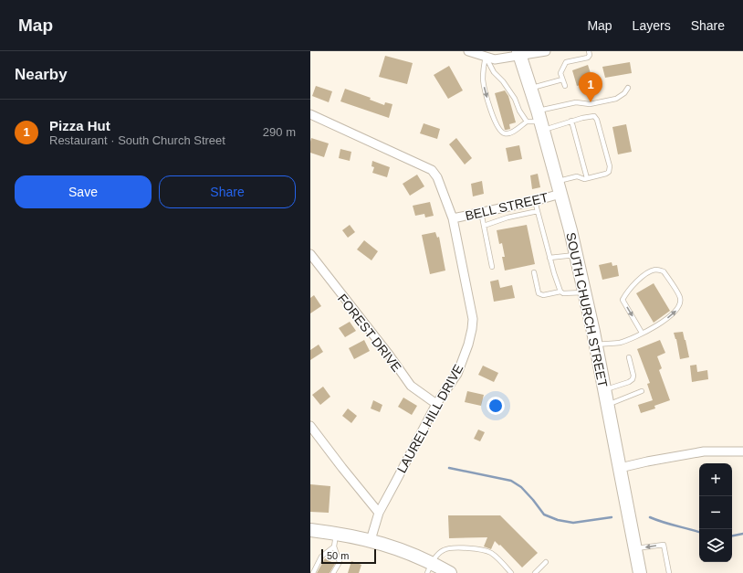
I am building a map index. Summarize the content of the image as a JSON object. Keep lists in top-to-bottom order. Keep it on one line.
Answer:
{"streets":{"main road":["SOUTH CHURCH STREET"],"street":["BELL STREET","FOREST DRIVE","LAUREL HILL DRIVE"]},"crossings":[["BELL STREET","SOUTH CHURCH STREET"],["BELL STREET","LAUREL HILL DRIVE"],["FOREST DRIVE","LAUREL HILL DRIVE"]],"scale_bar":"50 m","page":{"header":"Map","nav":["Map","Layers","Share"],"heading":"Nearby","pins":"1","list":[{"mark":"1","name":"Pizza Hut","note":"Restaurant · South Church Street","value":"290 m"}],"buttons":["Save","Share"],"map_buttons":["+","−"],"scale":"50 m"}}
